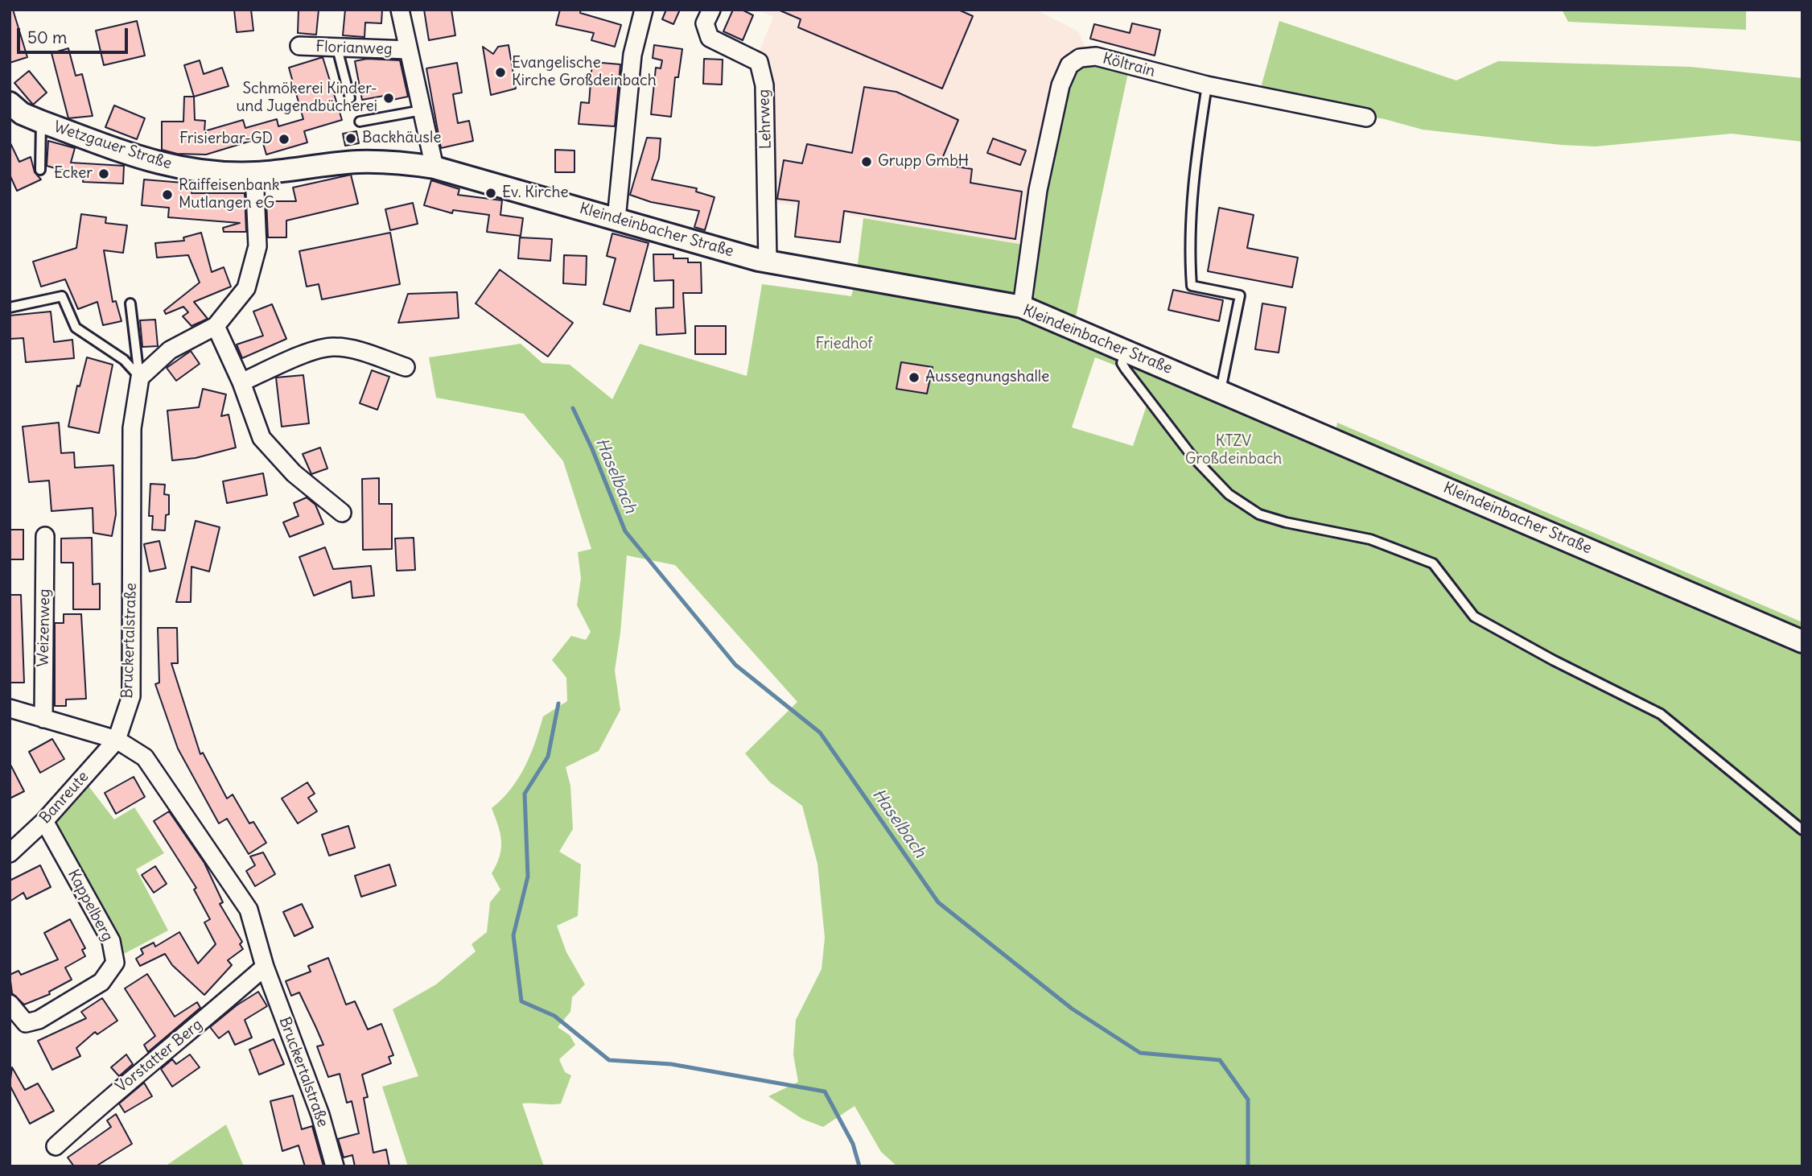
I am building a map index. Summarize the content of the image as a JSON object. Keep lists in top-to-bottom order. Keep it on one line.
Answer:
{"streets":{"street":["Florianweg","Költrain","Lehrweg","Wetzgauer Straße","Kleindeinbacher Straße","Weizenweg","Bruckertalstraße","Banreute","Kappelberg","Vorstatter Berg"]},"crossings":[["Költrain","Kleindeinbacher Straße"],["Lehrweg","Kleindeinbacher Straße"],["Wetzgauer Straße","Kleindeinbacher Straße"],["Bruckertalstraße","Banreute"],["Bruckertalstraße","Vorstatter Berg"],["Banreute","Kappelberg"]],"water":["Haselbach"],"parks":["Friedhof","KTZV Großdeinbach"],"places":["Evangelische Kirche Großdeinbach","Schmökerei Kinder- und Jugendbücherei","Backhäusle","Frisierbar-GD","Grupp GmbH","Ecker","Ev. Kirche","Raiffeisenbank Mutlangen eG","Aussegnungshalle"],"scale_bar":"50 m"}
